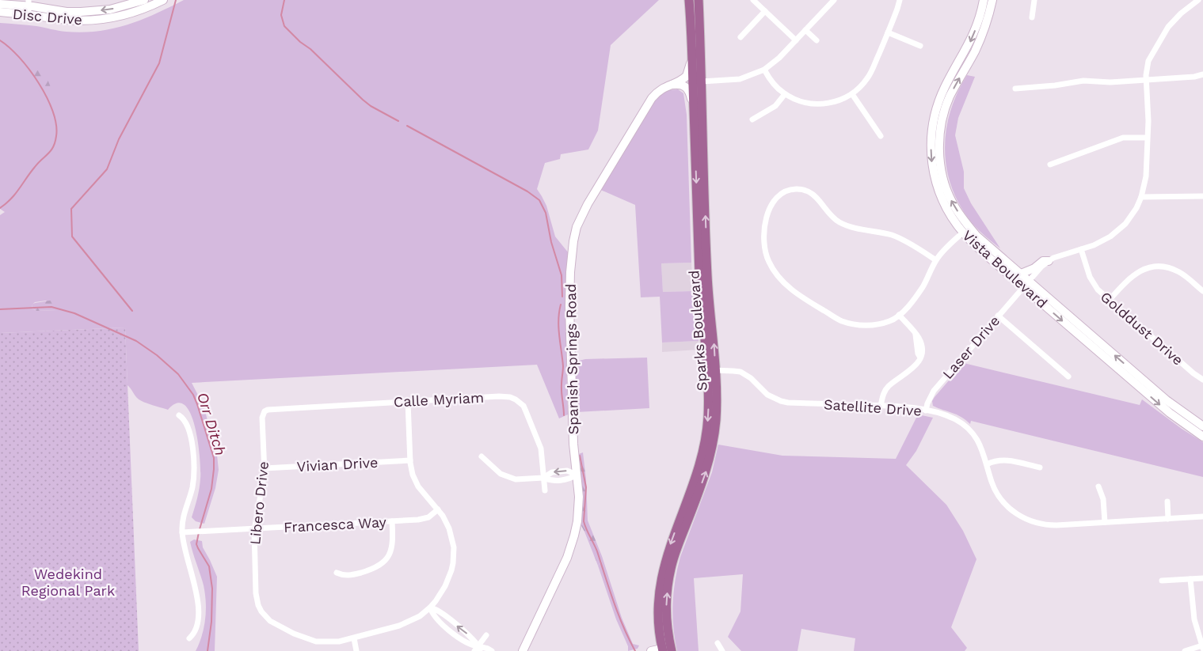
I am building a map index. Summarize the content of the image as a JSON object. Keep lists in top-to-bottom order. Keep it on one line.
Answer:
{"streets":{"main road":["Disc Drive","Vista Boulevard","Sparks Boulevard","Spanish Springs Road"],"street":["Golddust Drive","Laser Drive","Calle Myriam","Satellite Drive","Vivian Drive","Libero Drive","Francesca Way"]},"crossings":[["Vista Boulevard","Laser Drive"],["Sparks Boulevard","Spanish Springs Road"],["Sparks Boulevard","Satellite Drive"],["Laser Drive","Satellite Drive"],["Calle Myriam","Libero Drive"],["Vivian Drive","Libero Drive"],["Libero Drive","Francesca Way"]],"water":["Orr Ditch"],"parks":["Wedekind Regional Park"]}
